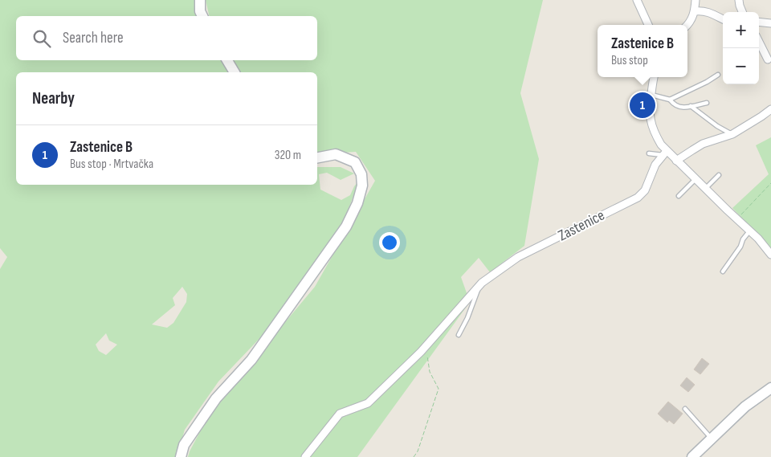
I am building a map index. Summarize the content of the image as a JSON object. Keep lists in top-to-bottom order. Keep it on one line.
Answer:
{"streets":{"street":["Zastenice"]},"page":{"map_buttons":["+","−"],"search":"Search here","popup":["Zastenice B","Bus stop"],"heading":"Nearby","pins":"1","list":[{"mark":"1","name":"Zastenice B","note":"Bus stop · Mrtvačka","value":"320 m"}]}}
